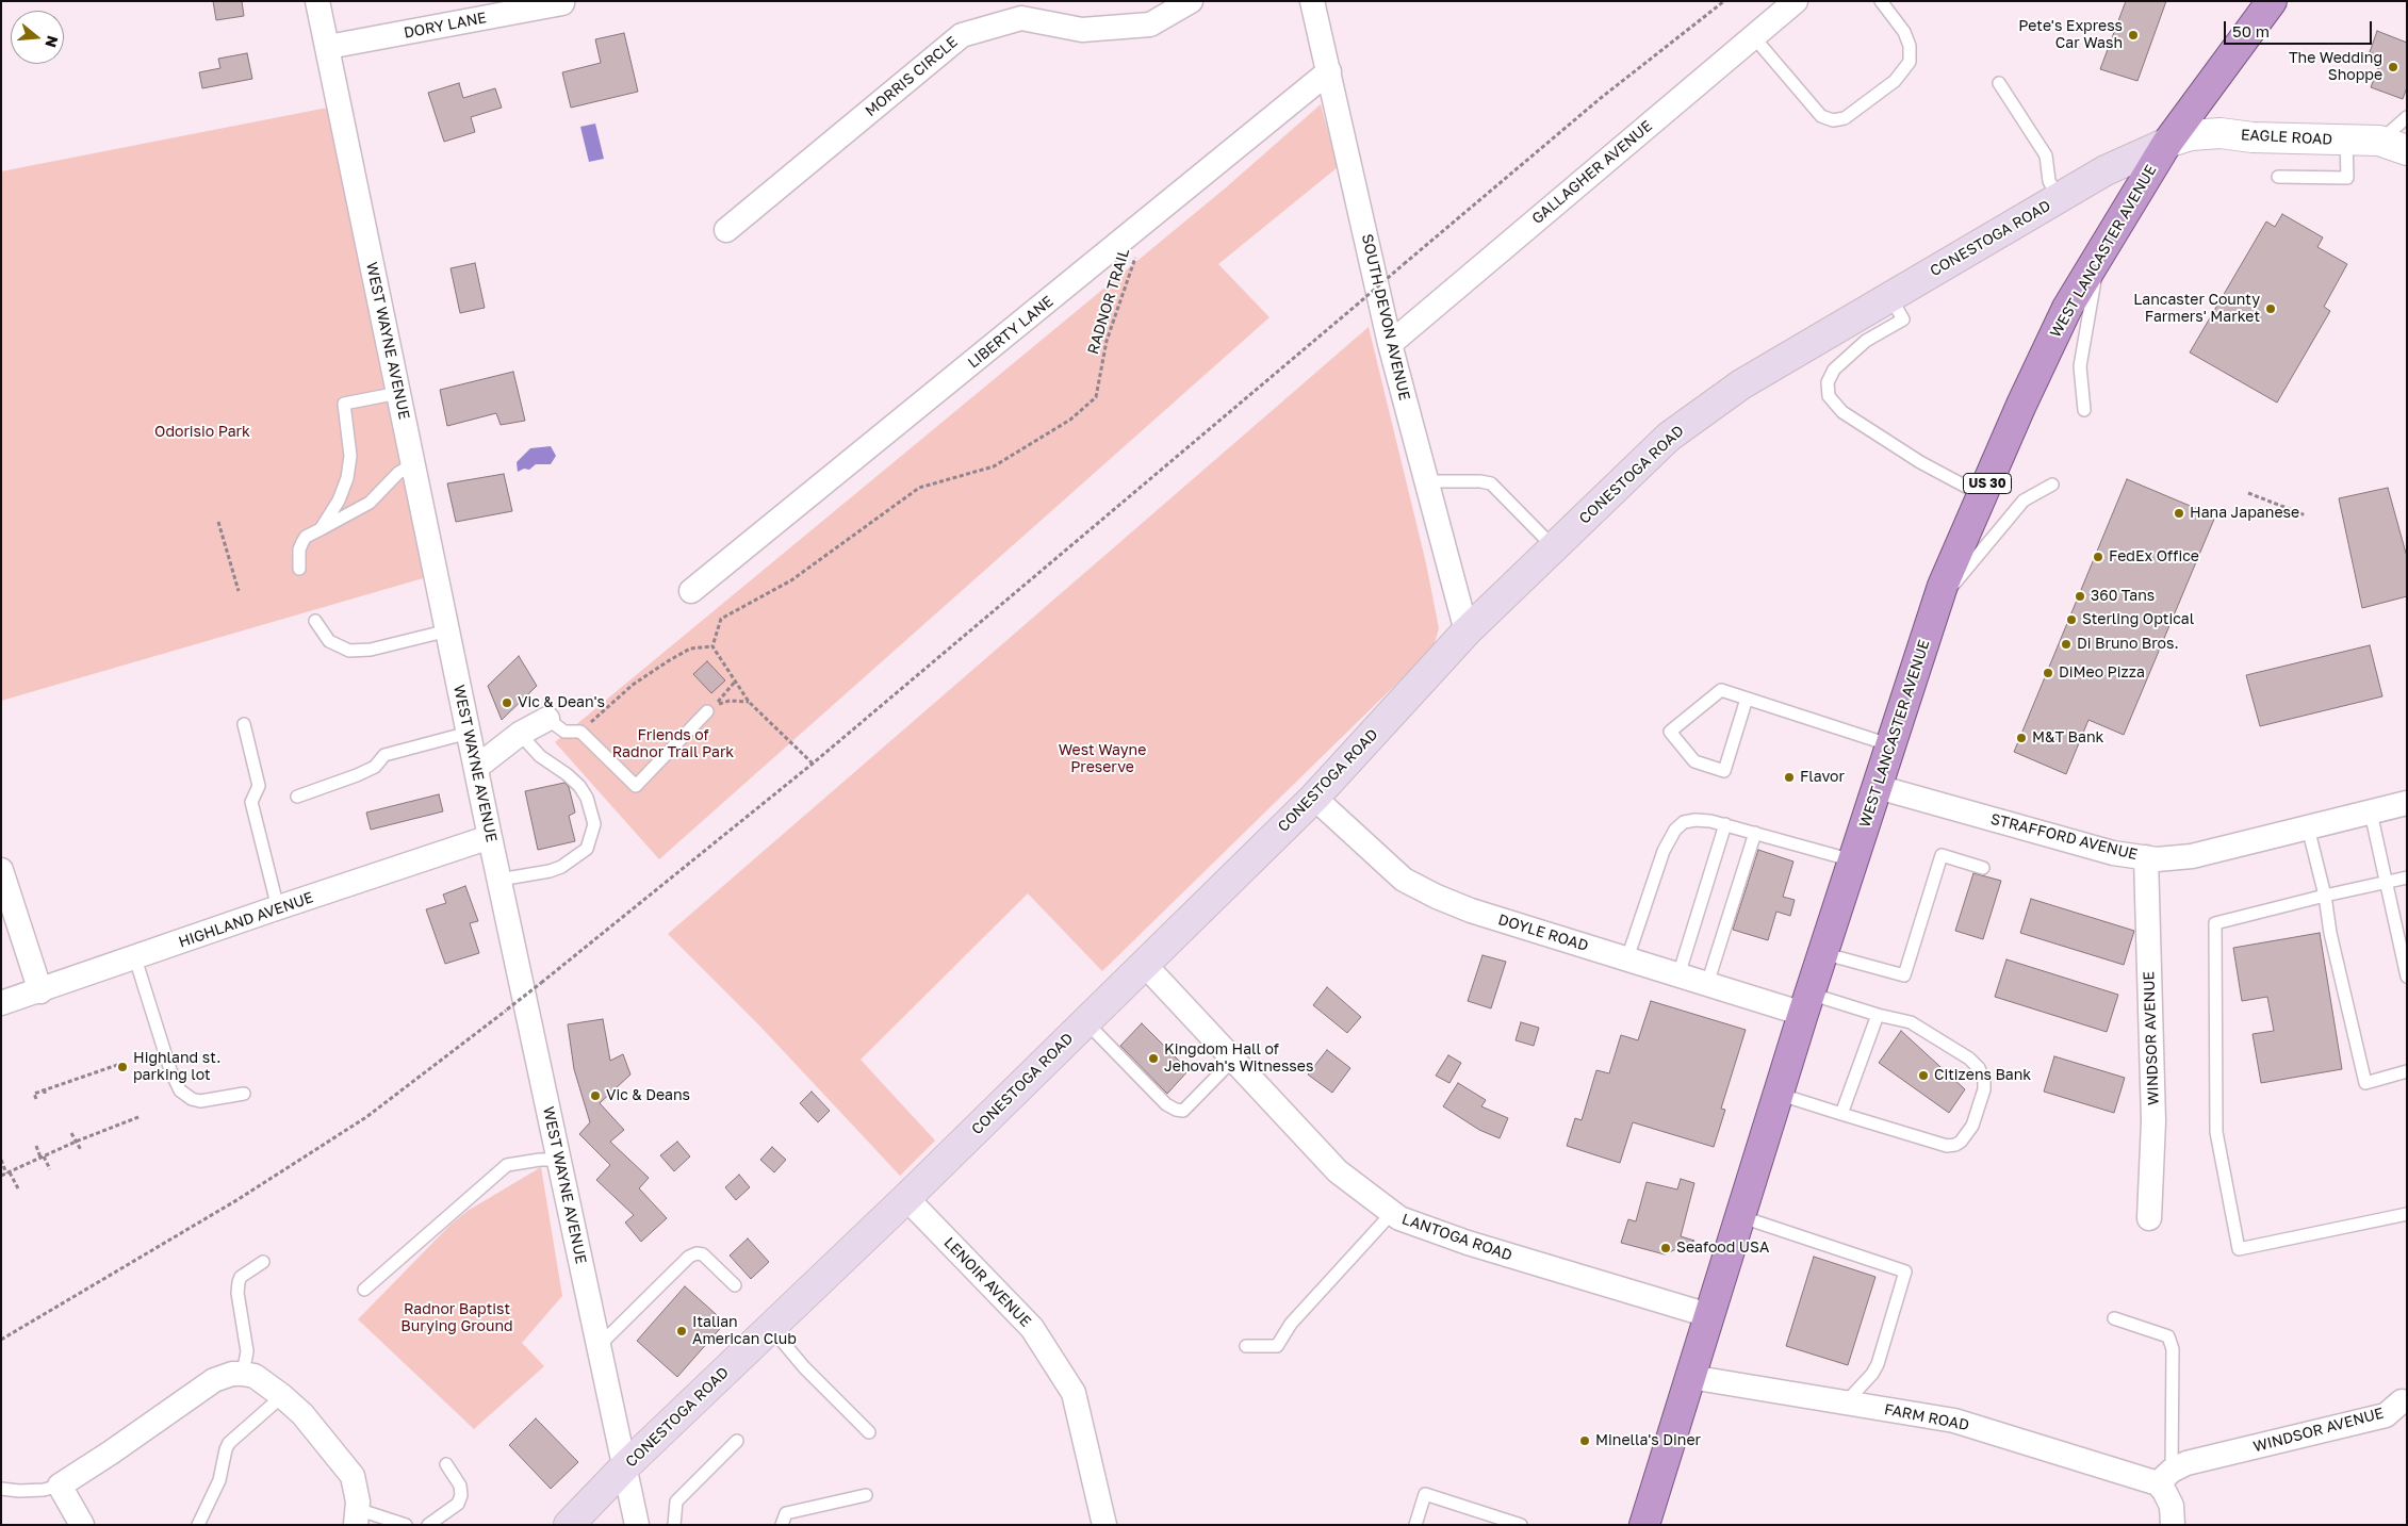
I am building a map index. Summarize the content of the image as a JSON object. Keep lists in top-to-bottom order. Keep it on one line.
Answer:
{"streets":{"highway":["WEST LANCASTER AVENUE","US 30"],"main road":["CONESTOGA ROAD"],"street":["DORY LANE","MORRIS CIRCLE","EAGLE ROAD","GALLAGHER AVENUE","SOUTH DEVON AVENUE","LIBERTY LANE","WEST WAYNE AVENUE","STRAFFORD AVENUE","HIGHLAND AVENUE","DOYLE ROAD","WINDSOR AVENUE","LANTOGA ROAD","LENOIR AVENUE","FARM ROAD"],"path":["RADNOR TRAIL"]},"crossings":[["DORY LANE","WEST WAYNE AVENUE"],["EAGLE ROAD","CONESTOGA ROAD"],["EAGLE ROAD","WEST LANCASTER AVENUE"],["GALLAGHER AVENUE","SOUTH DEVON AVENUE"],["CONESTOGA ROAD","WEST LANCASTER AVENUE"],["CONESTOGA ROAD","SOUTH DEVON AVENUE"],["CONESTOGA ROAD","WEST WAYNE AVENUE"],["CONESTOGA ROAD","DOYLE ROAD"],["CONESTOGA ROAD","LANTOGA ROAD"],["CONESTOGA ROAD","LENOIR AVENUE"],["WEST LANCASTER AVENUE","STRAFFORD AVENUE"],["WEST LANCASTER AVENUE","DOYLE ROAD"],["WEST LANCASTER AVENUE","LANTOGA ROAD"],["WEST LANCASTER AVENUE","FARM ROAD"],["SOUTH DEVON AVENUE","LIBERTY LANE"],["WEST WAYNE AVENUE","HIGHLAND AVENUE"],["STRAFFORD AVENUE","WINDSOR AVENUE"],["WINDSOR AVENUE","FARM ROAD"]],"parks":["Odorisio Park","Friends of Radnor Trail Park","West Wayne Preserve","Radnor Baptist Burying Ground"],"places":["Pete's Express Car Wash","The Wedding Shoppe","Lancaster County Farmers' Market","Hana Japanese","FedEx Office","360 Tans","Sterling Optical","Di Bruno Bros.","DiMeo Pizza","Vic & Dean's","M&T Bank","Flavor","Kingdom Hall of Jehovah's Witnesses","Highland st. parking lot","Citizens Bank","Vic & Deans","Seafood USA","Italian American Club","Minella's Diner"],"scale_bar":"50 m","north":"right"}
